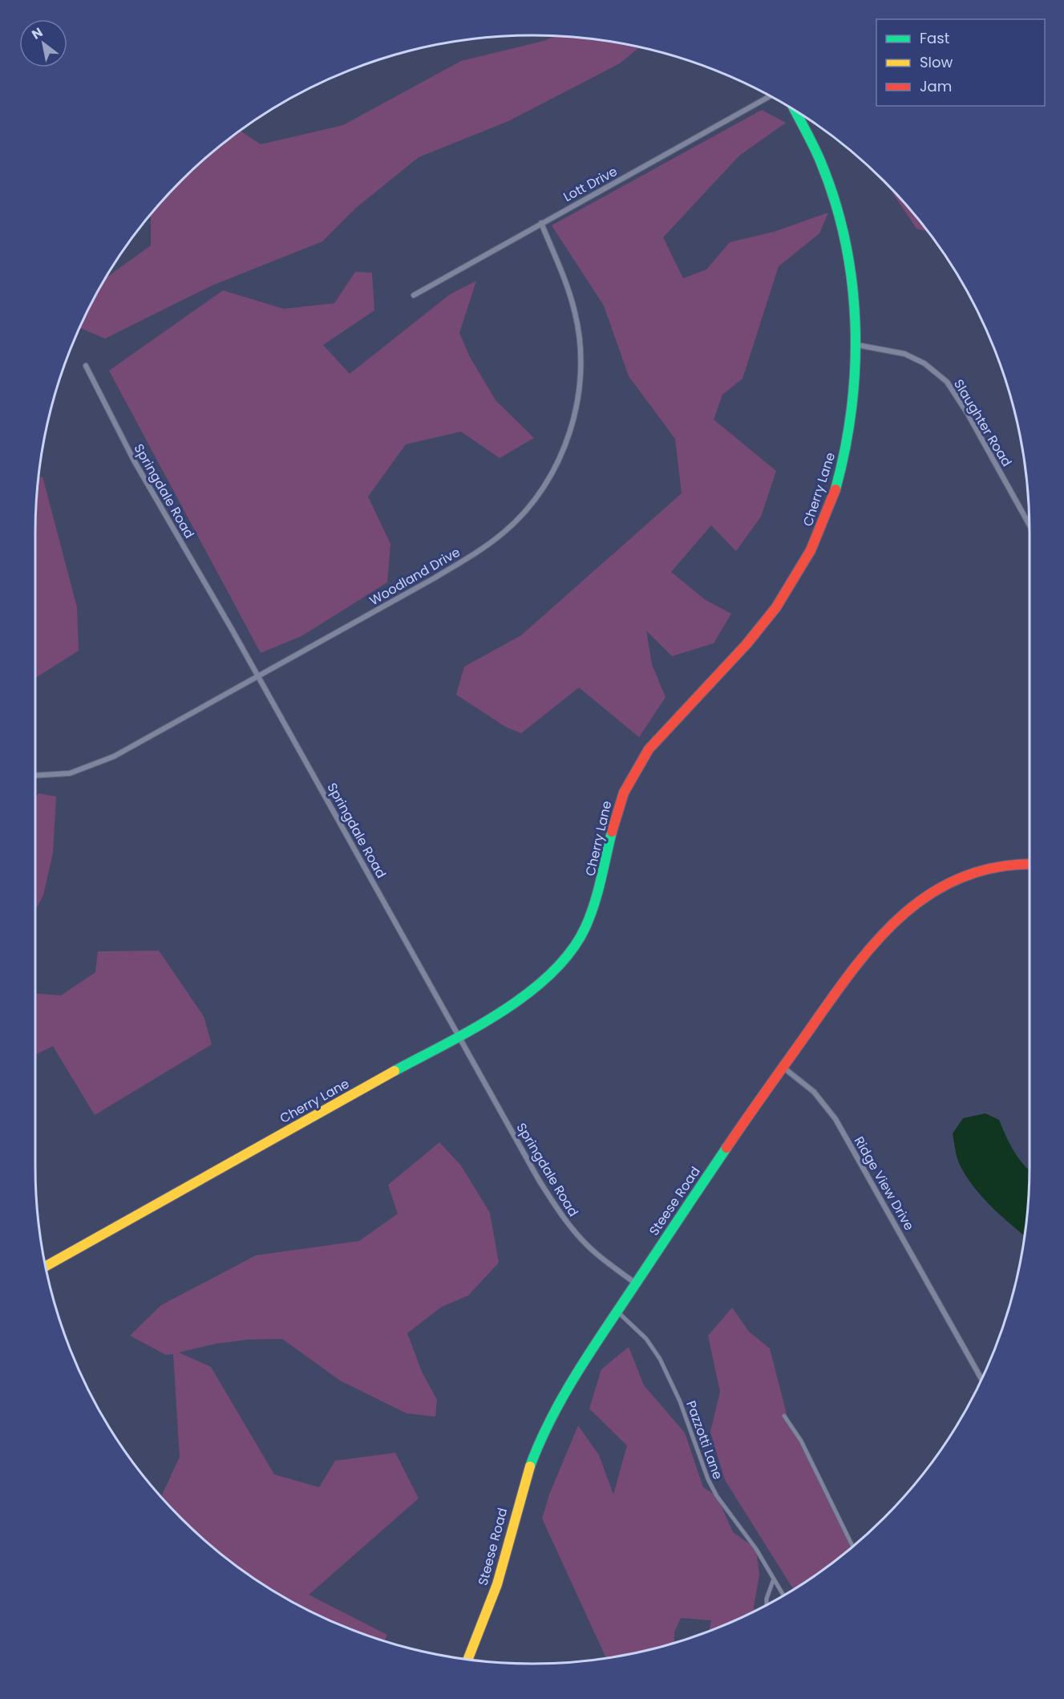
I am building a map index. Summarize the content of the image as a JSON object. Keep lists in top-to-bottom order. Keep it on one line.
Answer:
{"streets":{"street":["Lott Drive","Slaughter Road","Cherry Lane","Springdale Road","Woodland Drive","Ridge View Drive","Steese Road"],"lane":["Pazzotti Lane"]},"crossings":[["Lott Drive","Woodland Drive"],["Slaughter Road","Cherry Lane"],["Cherry Lane","Springdale Road"],["Springdale Road","Woodland Drive"],["Springdale Road","Steese Road"],["Ridge View Drive","Steese Road"],["Steese Road","Pazzotti Lane"]],"legend":["Fast","Slow","Jam"],"north":"top left"}
